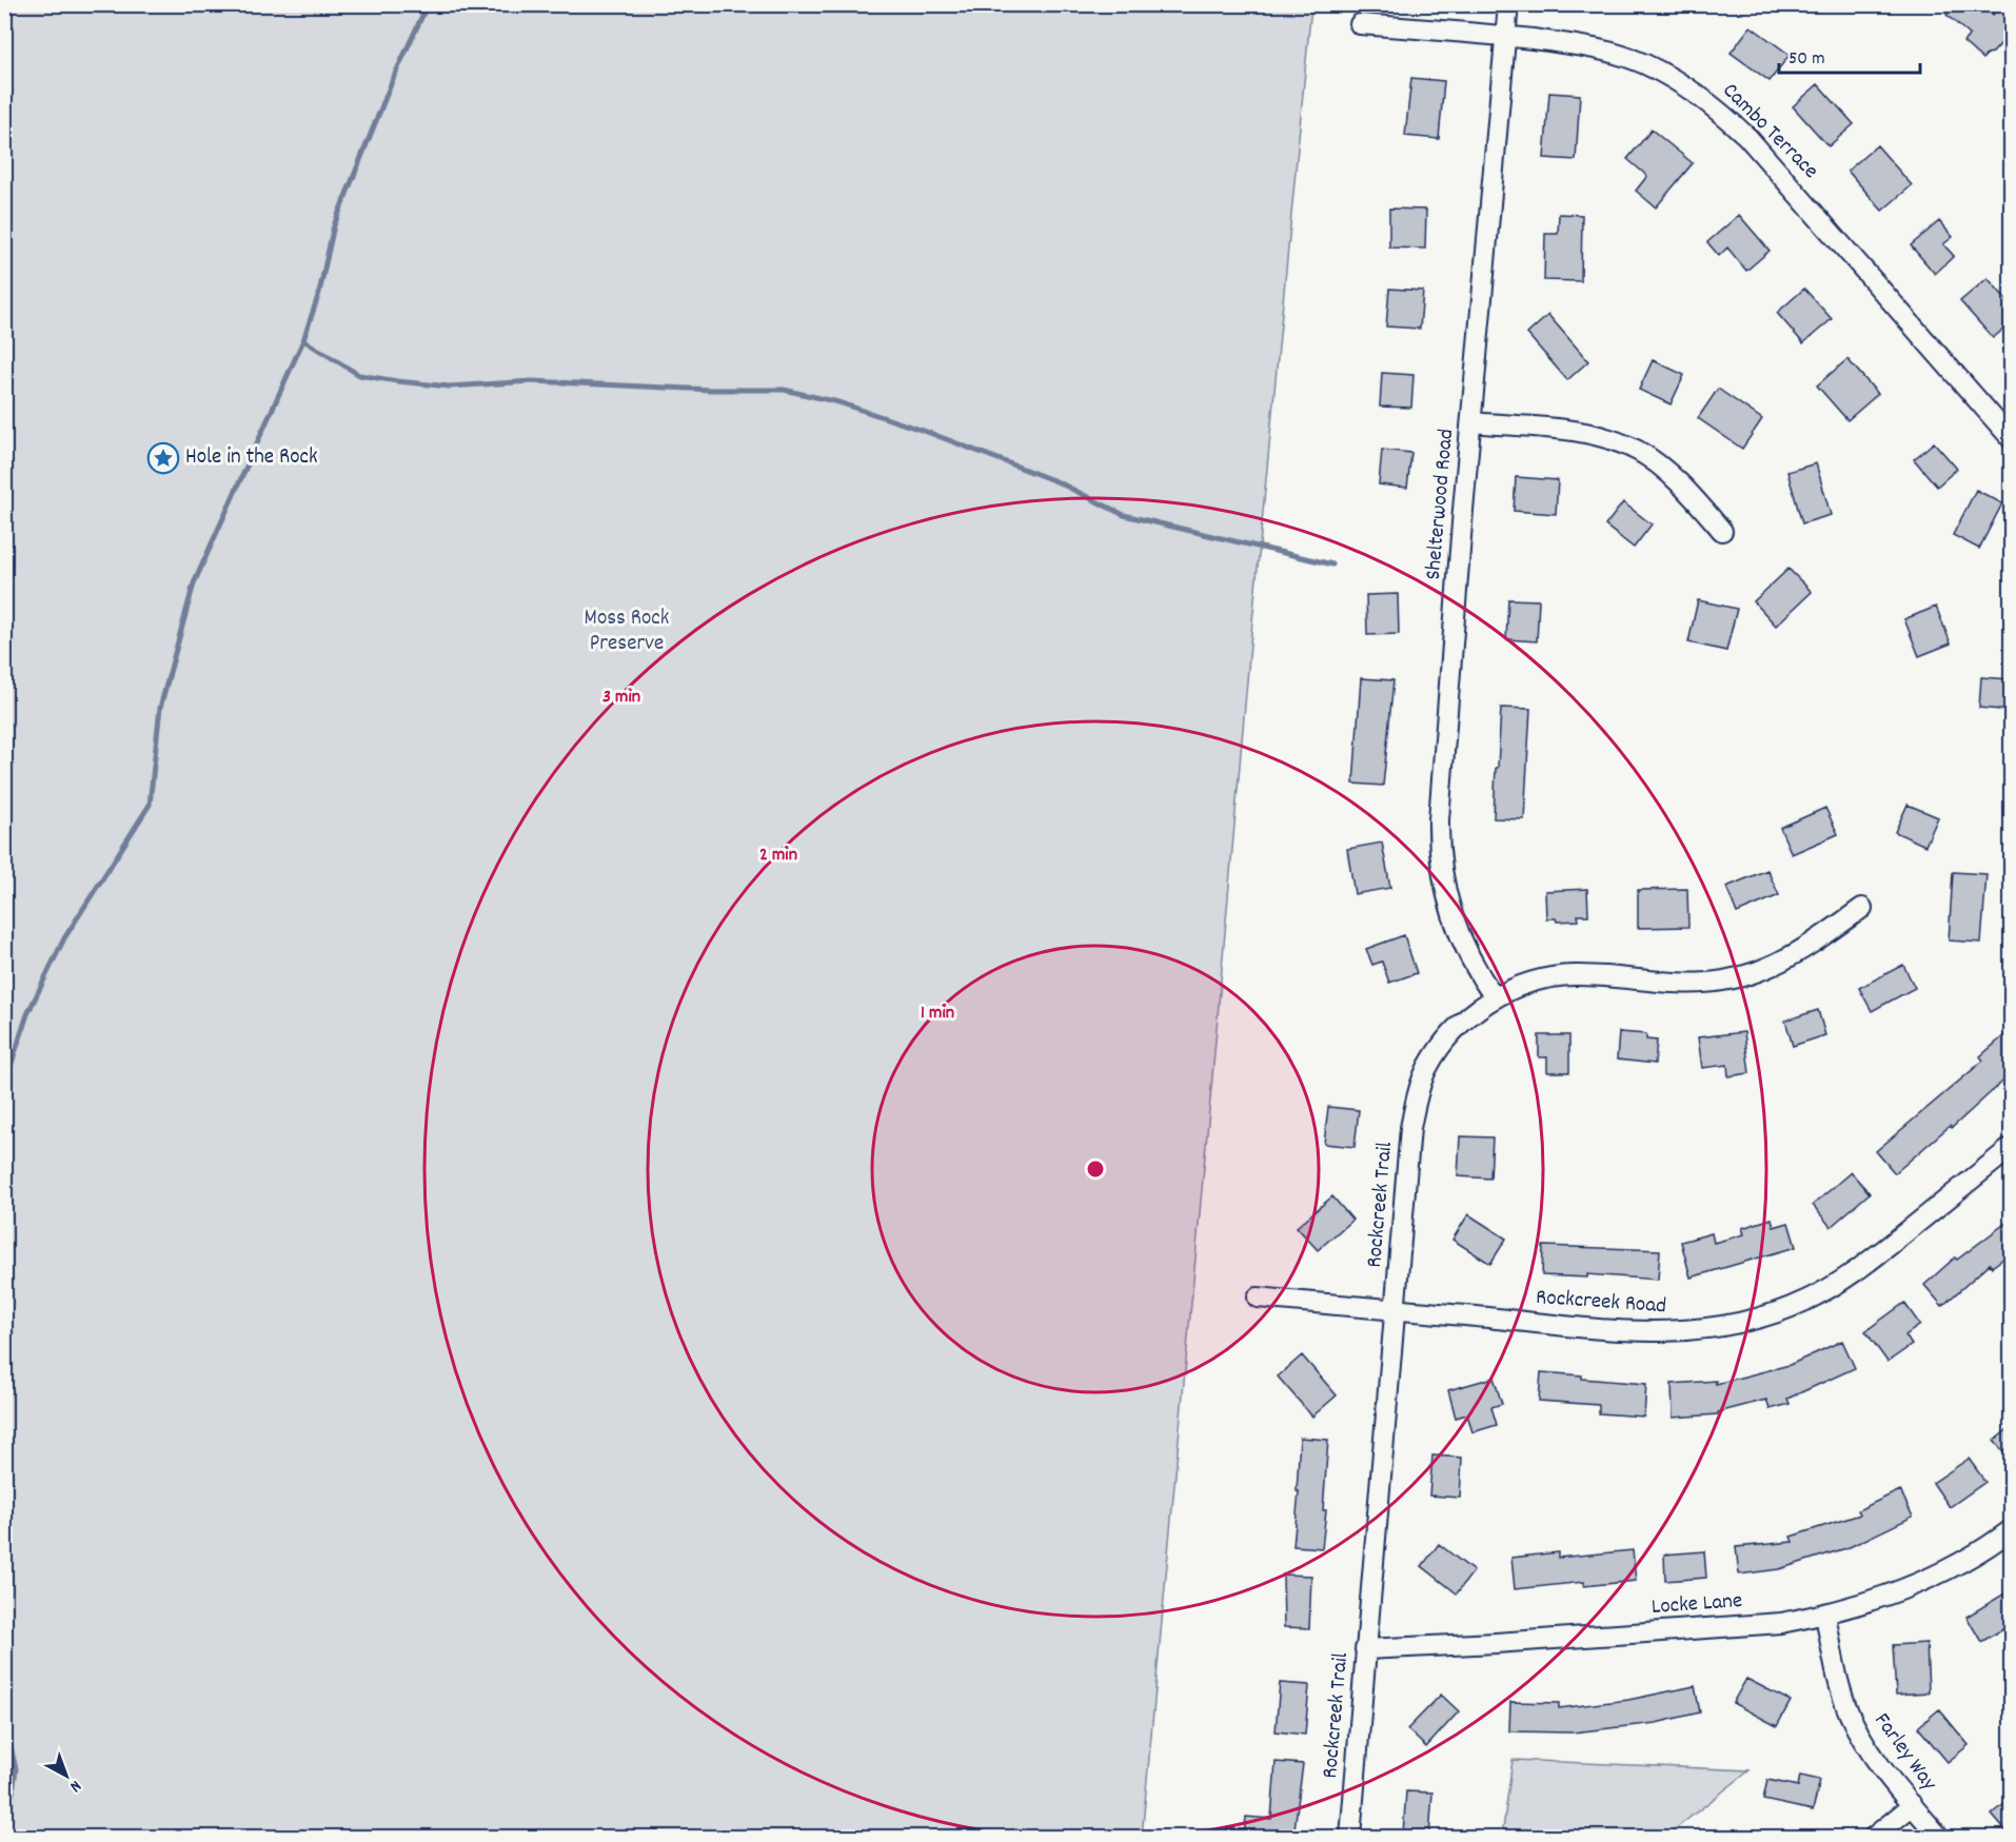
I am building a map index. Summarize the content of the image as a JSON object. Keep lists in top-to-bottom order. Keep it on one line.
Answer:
{"streets":{"street":["Cambo Terrace","Shelterwood Road","Rockcreek Trail","Rockcreek Road","Locke Lane","Farley Way"]},"crossings":[["Cambo Terrace","Shelterwood Road"],["Shelterwood Road","Rockcreek Trail"],["Rockcreek Trail","Rockcreek Road"],["Rockcreek Trail","Locke Lane"],["Locke Lane","Farley Way"]],"parks":["Moss Rock Preserve"],"places":{"place":["Hole in the Rock"]},"scale_bar":"50 m","north":"bottom right","rings":["3 min","2 min","1 min"]}
